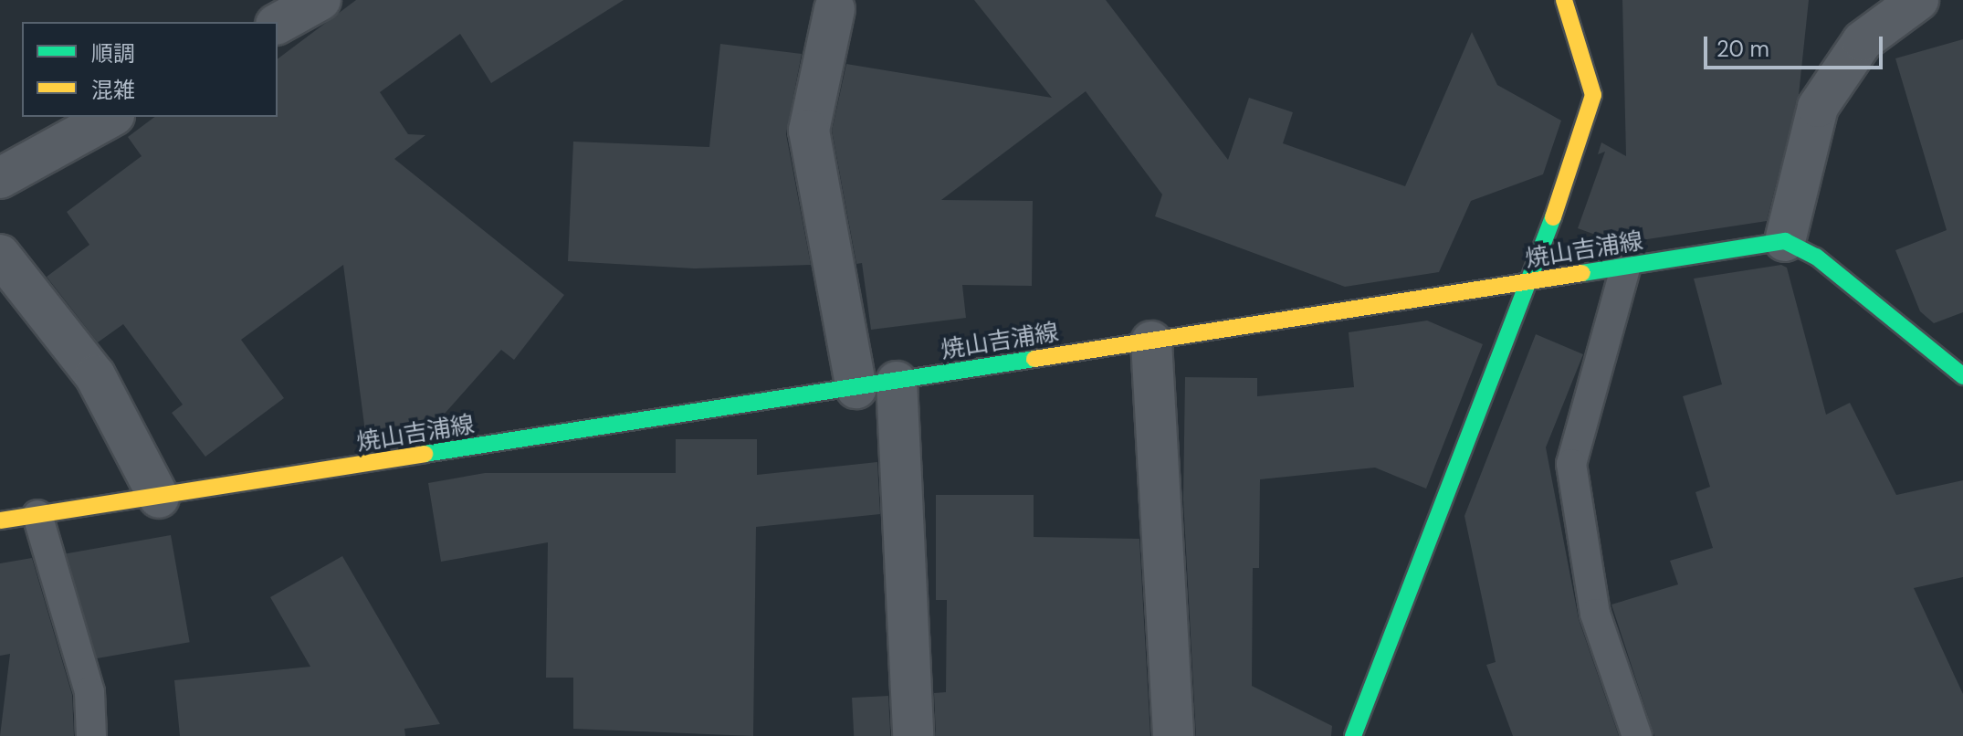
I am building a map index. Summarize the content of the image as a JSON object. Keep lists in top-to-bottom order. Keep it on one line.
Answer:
{"streets":{"main road":["焼山吉浦線"]},"legend":["順調","混雑"],"scale_bar":"20 m"}
